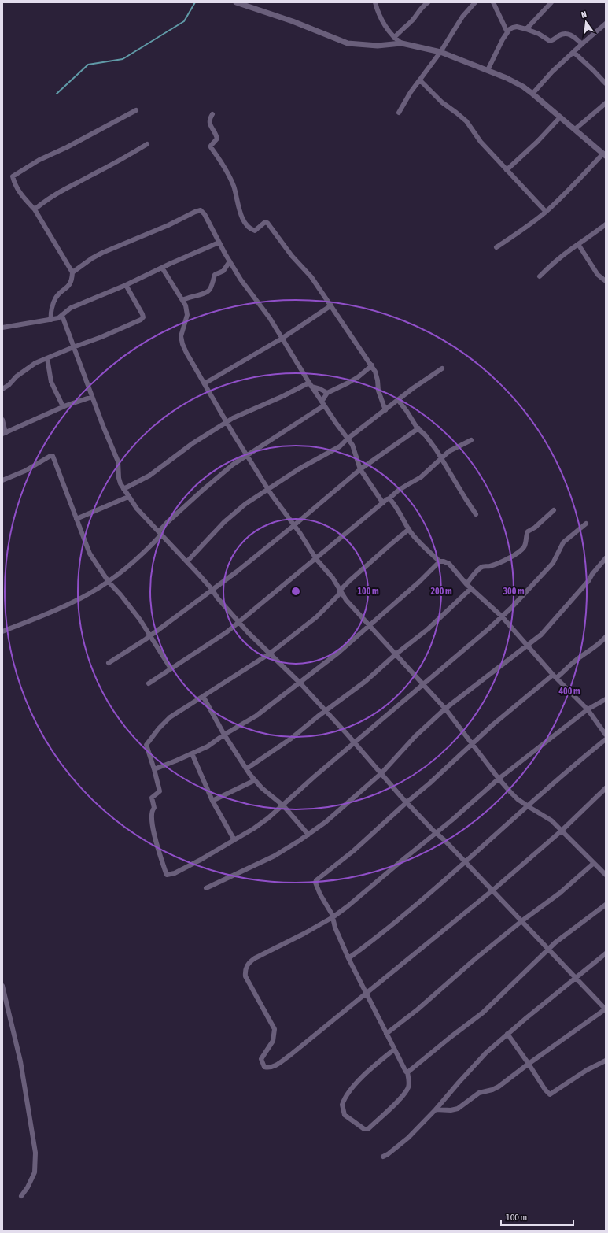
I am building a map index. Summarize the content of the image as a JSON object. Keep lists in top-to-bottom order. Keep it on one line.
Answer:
{"scale_bar":"100 m","north":"top","rings":["100 m","200 m","300 m","400 m"]}
